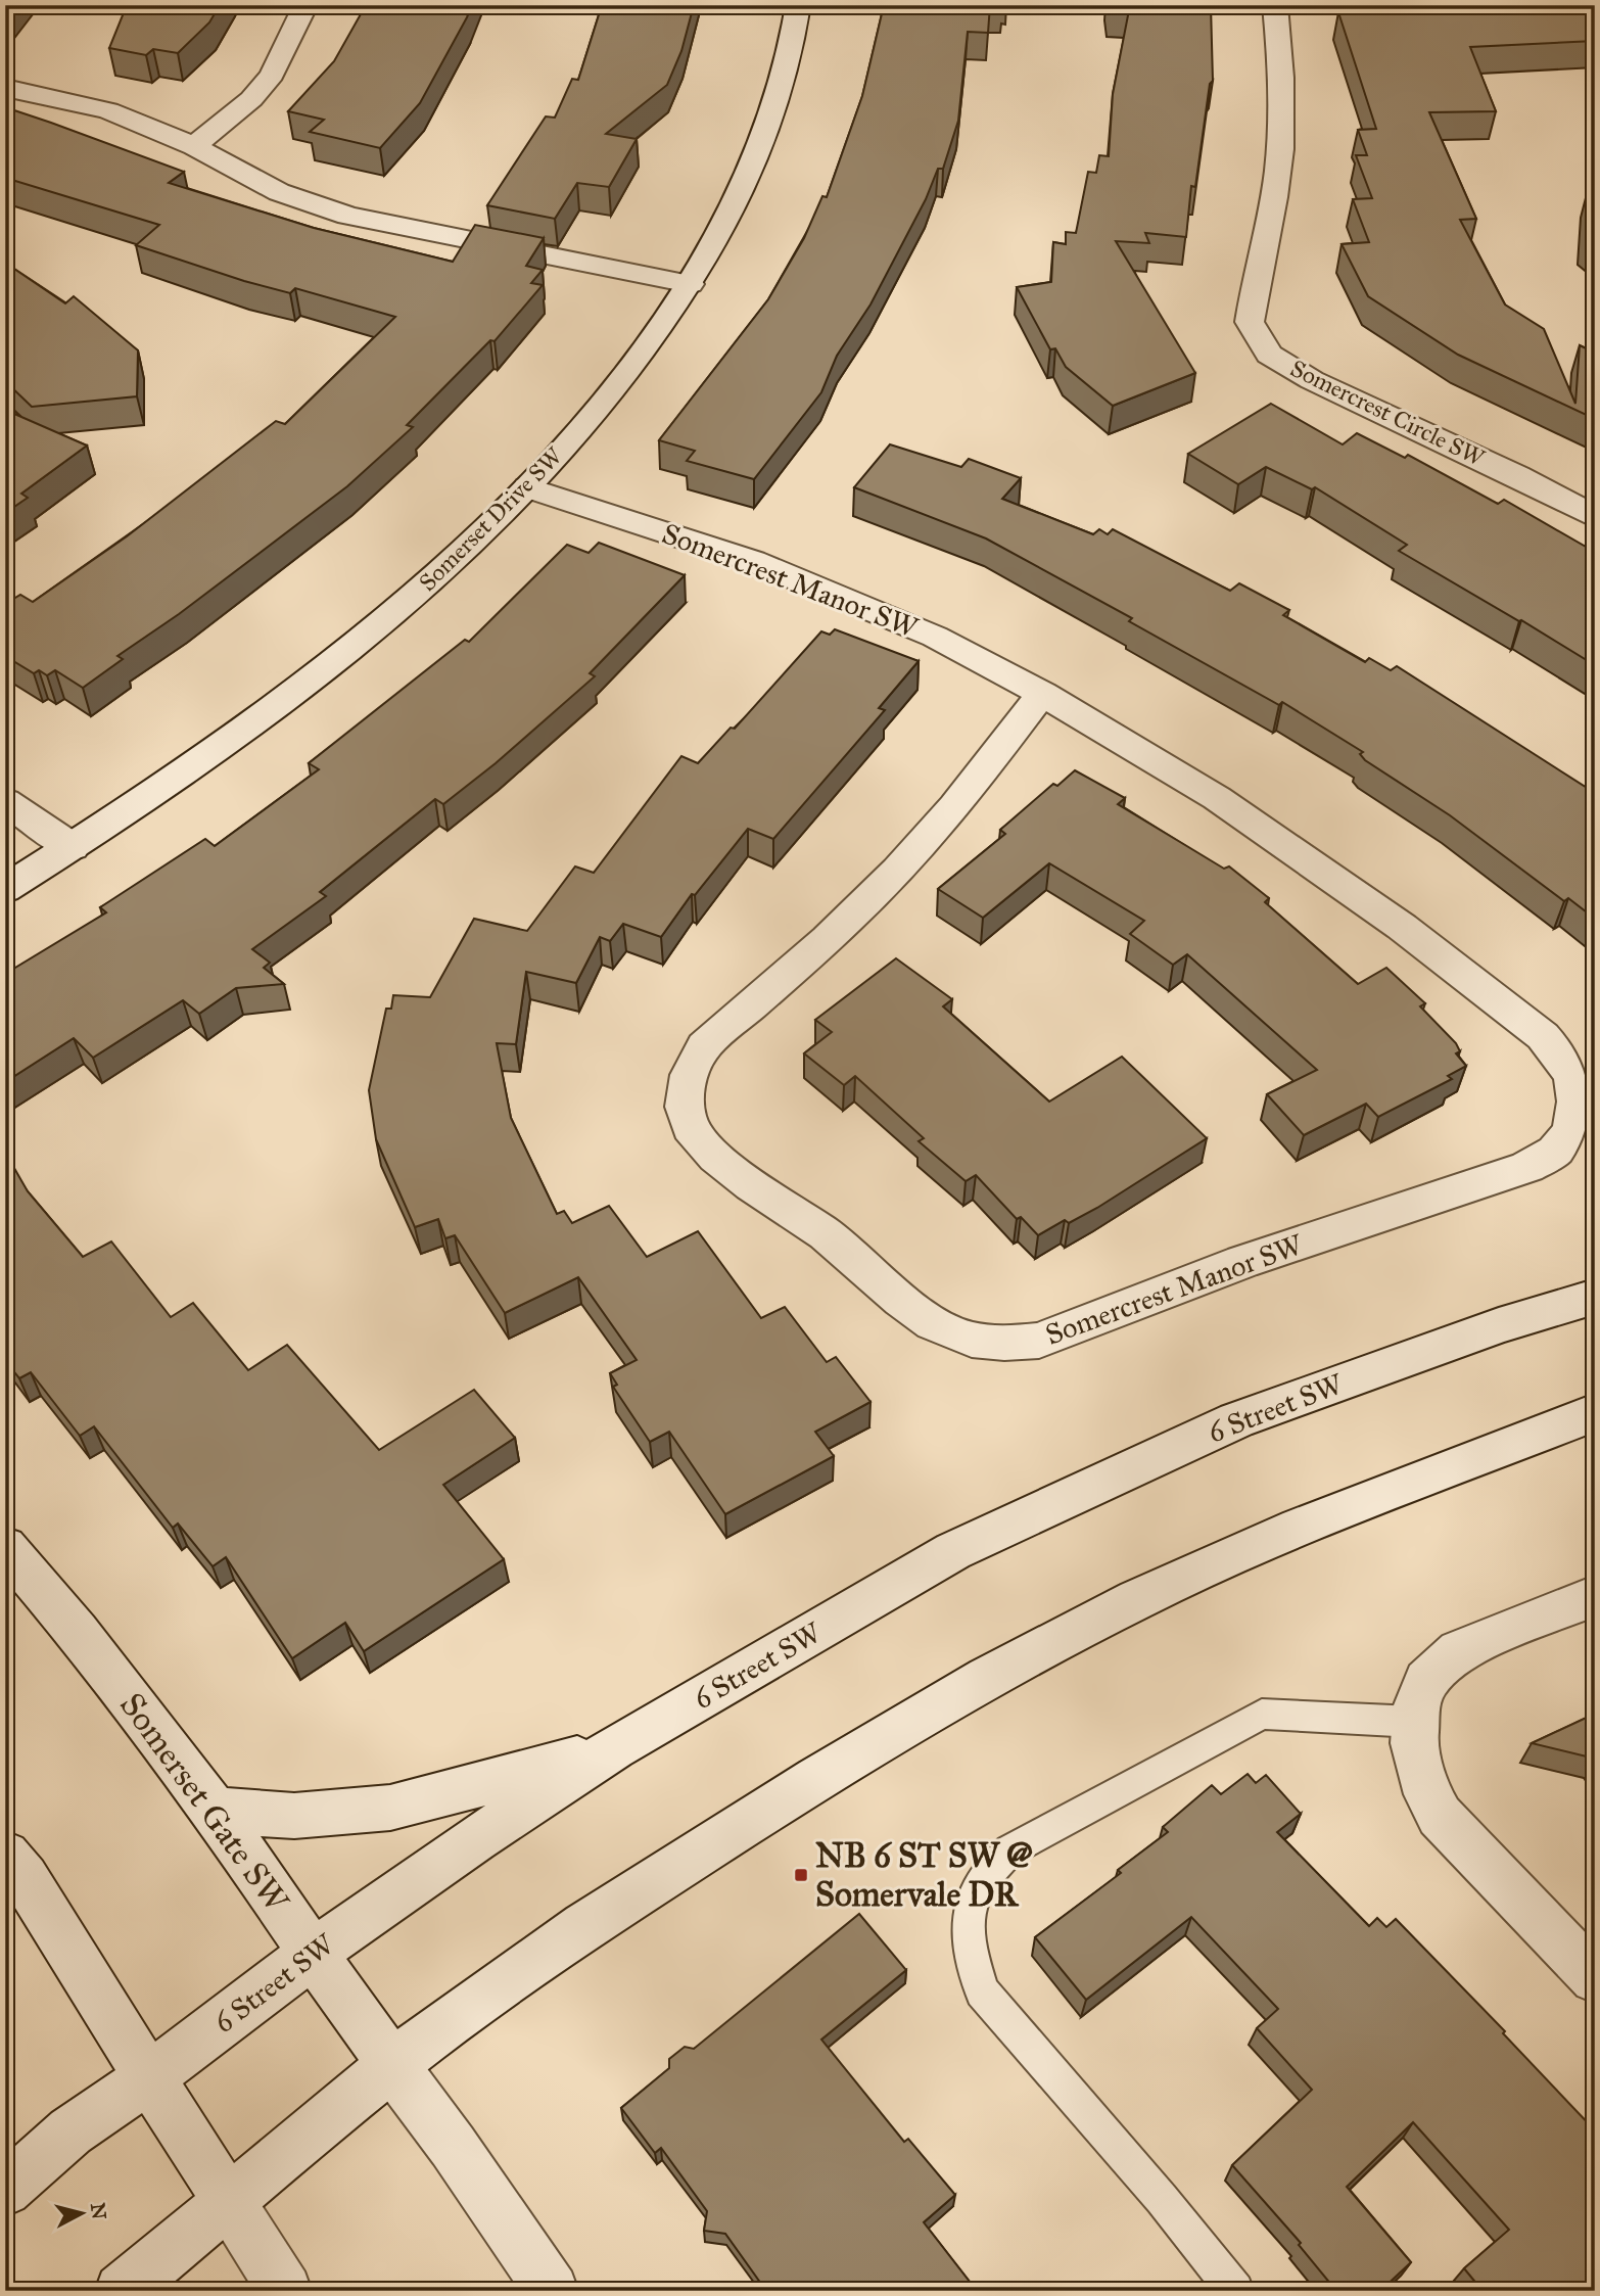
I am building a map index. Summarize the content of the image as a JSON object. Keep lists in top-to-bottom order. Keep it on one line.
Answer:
{"streets":{"street":["Somercrest Circle SW","Somerset Drive SW","Somercrest Manor SW","6 Street SW","Somerset Gate SW"]},"crossings":[["Somerset Drive SW","Somercrest Manor SW"],["6 Street SW","Somerset Gate SW"]],"places":{"transit":["NB 6 ST SW @ Somervale DR"]},"north":"right"}
